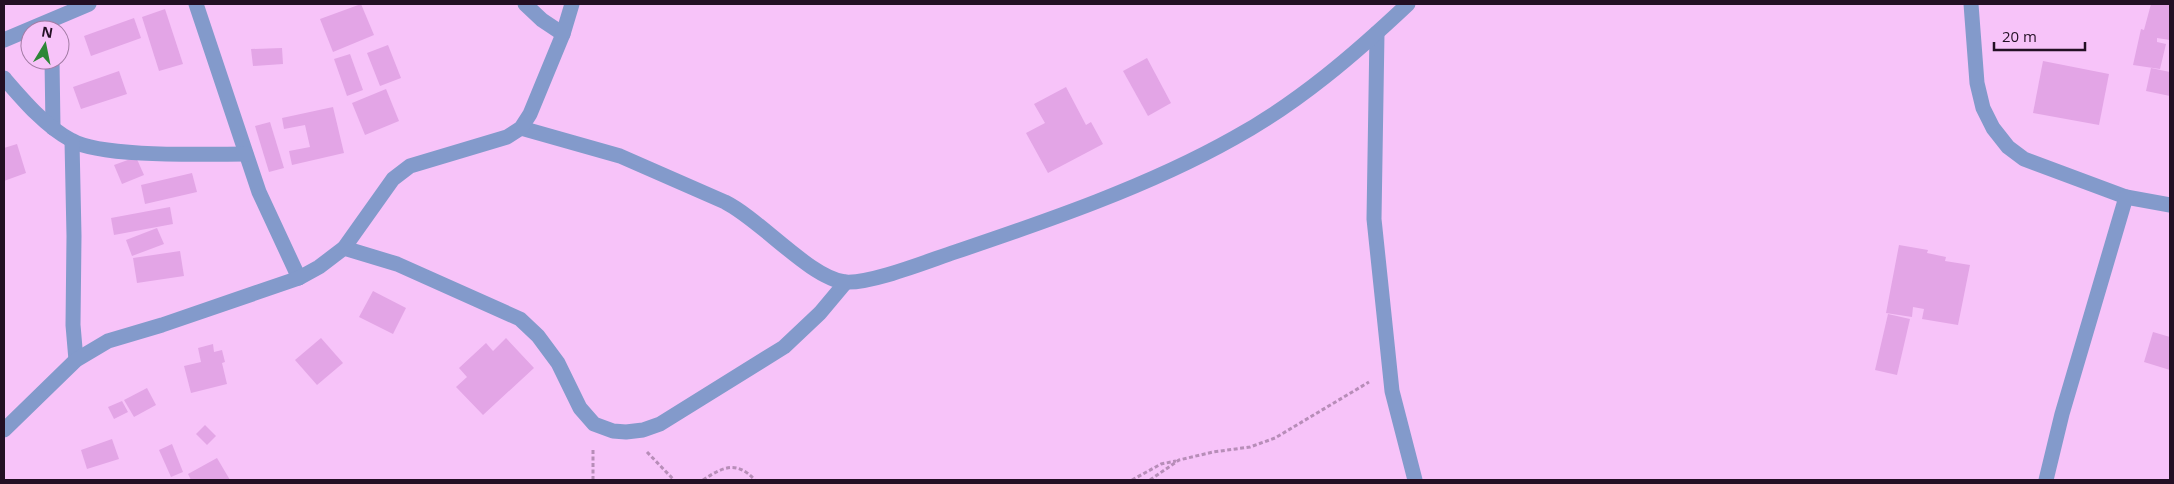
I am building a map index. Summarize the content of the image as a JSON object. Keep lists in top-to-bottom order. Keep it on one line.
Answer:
{"scale_bar":"20 m","north":"top"}
